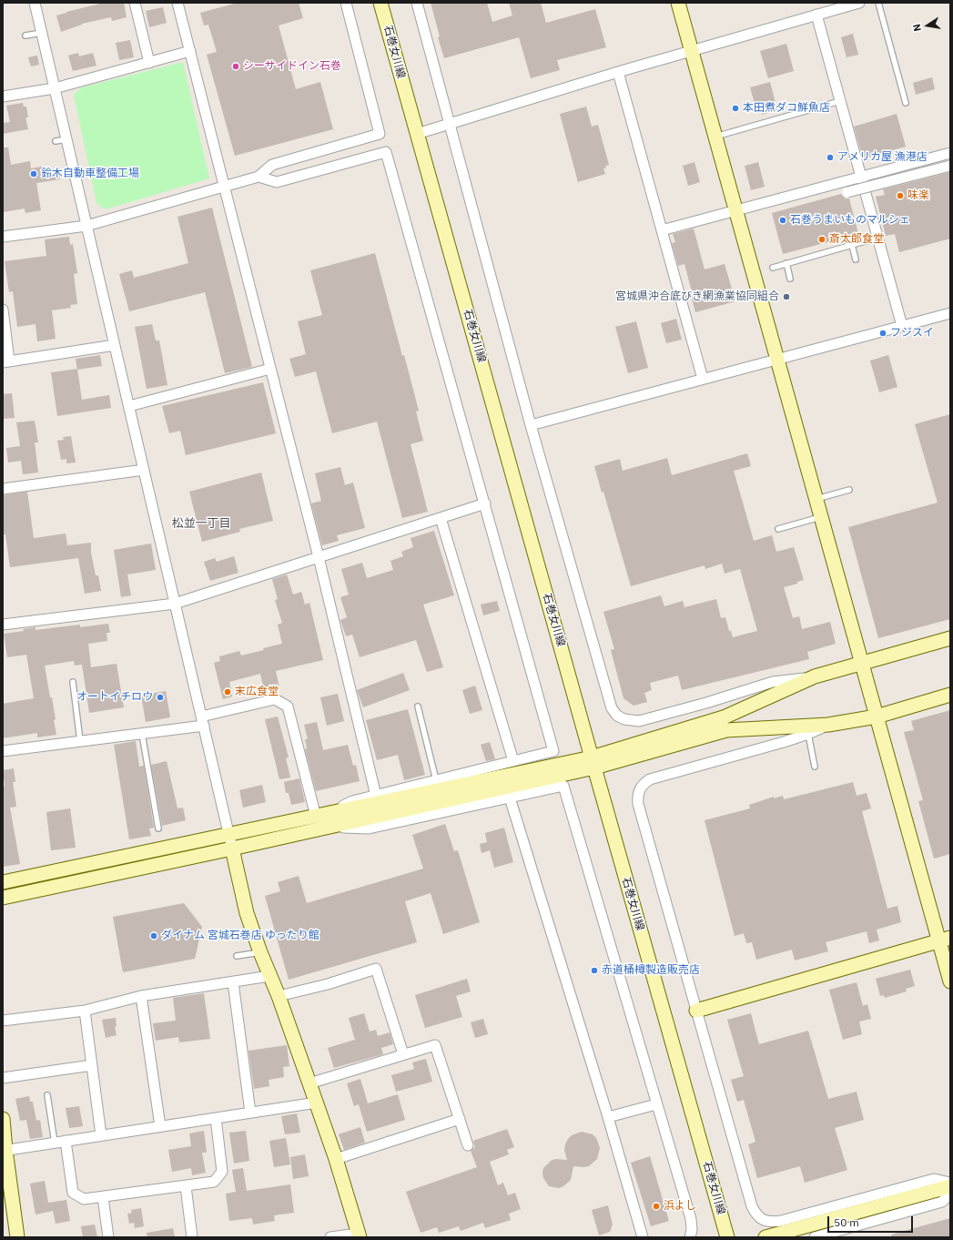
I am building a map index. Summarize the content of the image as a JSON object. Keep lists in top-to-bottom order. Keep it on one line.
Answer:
{"streets":{"street":["石巻女川線"]},"districts":["松並一丁目"],"places":["シーサイドイン石巻","本田煮ダコ鮮魚店","アメリカ屋 漁港店","鈴木自動車整備工場","味楽","石巻うまいものマルシェ","斎太郎食堂","宮城県沖合底びき網漁業協同組合","フジスイ","末広食堂","オートイチロウ","ダイナム 宮城石巻店 ゆったり館","赤道桶樽製造販売店","浜よし"],"scale_bar":"50 m","north":"left"}
